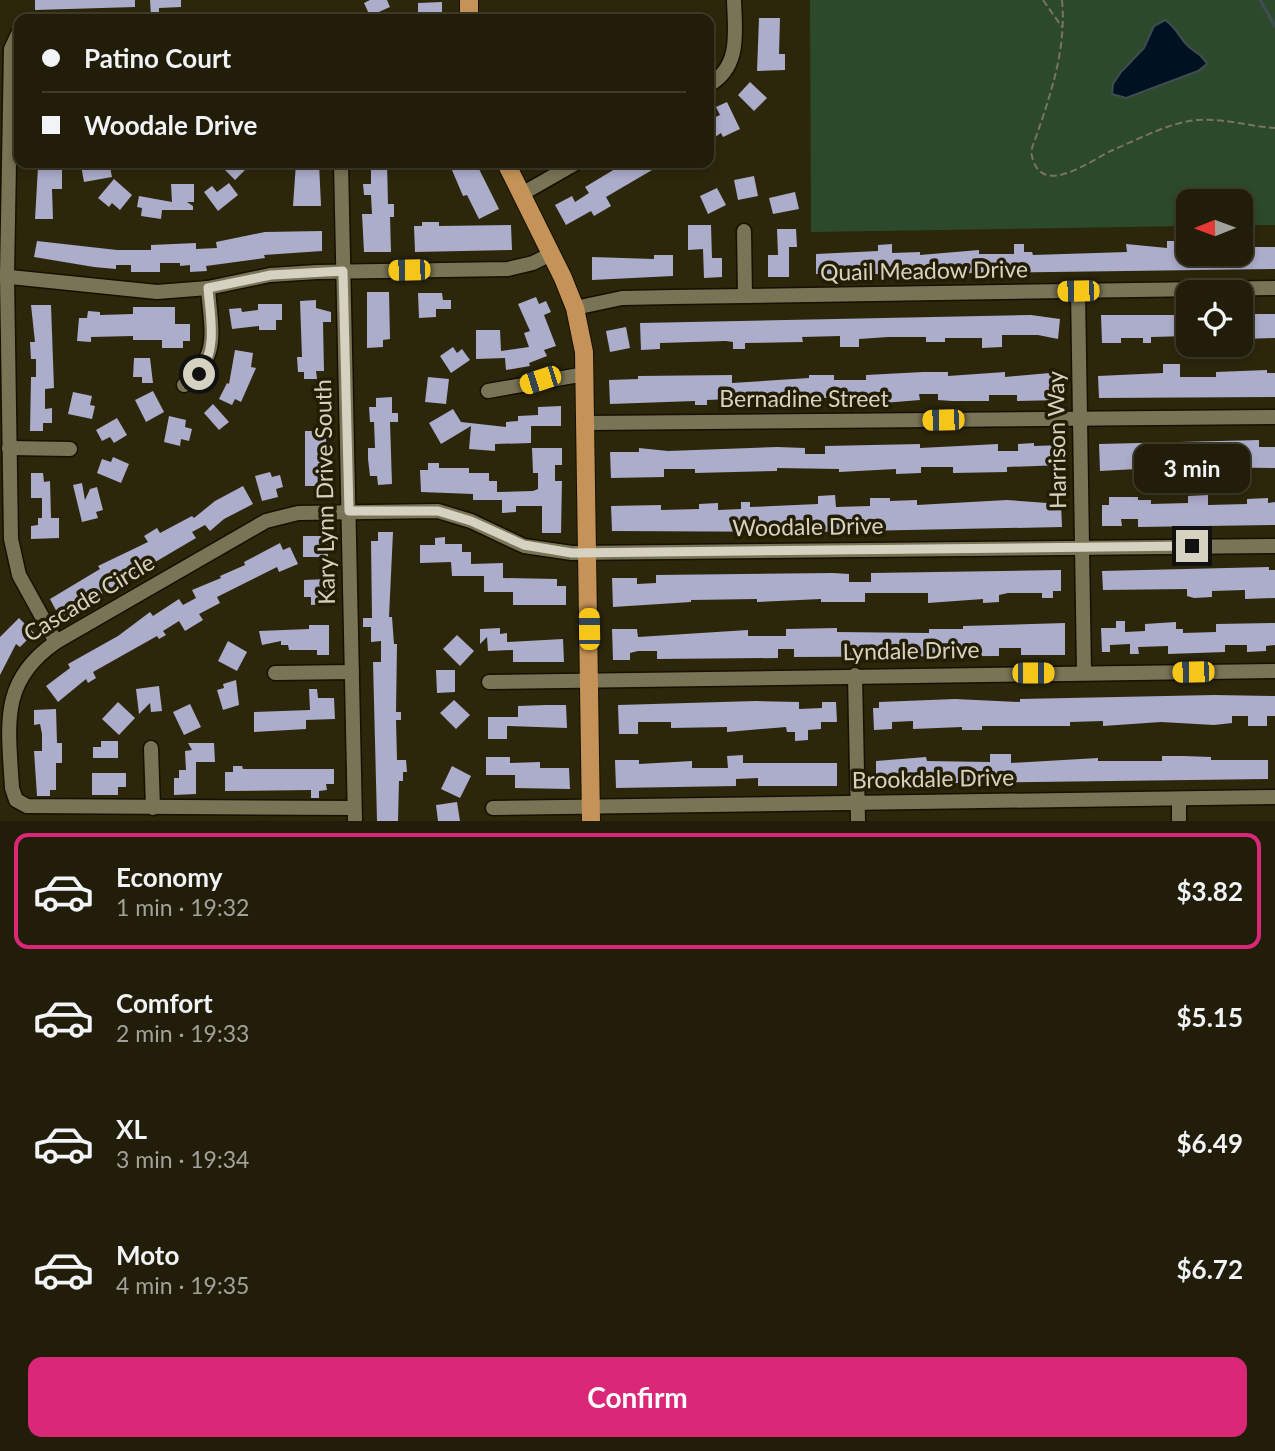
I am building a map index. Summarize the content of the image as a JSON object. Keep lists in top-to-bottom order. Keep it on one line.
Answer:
{"streets":{"street":["Quail Meadow Drive","Bernadine Street","Harrison Way","Kary Lynn Drive South","Woodale Drive","Cascade Circle","Lyndale Drive","Brookdale Drive"]},"crossings":[["Quail Meadow Drive","Harrison Way"],["Bernadine Street","Harrison Way"],["Harrison Way","Woodale Drive"],["Harrison Way","Lyndale Drive"],["Kary Lynn Drive South","Woodale Drive"],["Kary Lynn Drive South","Cascade Circle"],["Woodale Drive","Cascade Circle"]],"north":"left","page":{"banner":["Patino Court","Woodale Drive"],"bubble":"3 min","list":[{"name":"Economy","note":"1 min · 19:32","value":"$3.82"},{"name":"Comfort","note":"2 min · 19:33","value":"$5.15"},{"name":"XL","note":"3 min · 19:34","value":"$6.49"},{"name":"Moto","note":"4 min · 19:35","value":"$6.72"}],"buttons":"Confirm"}}
